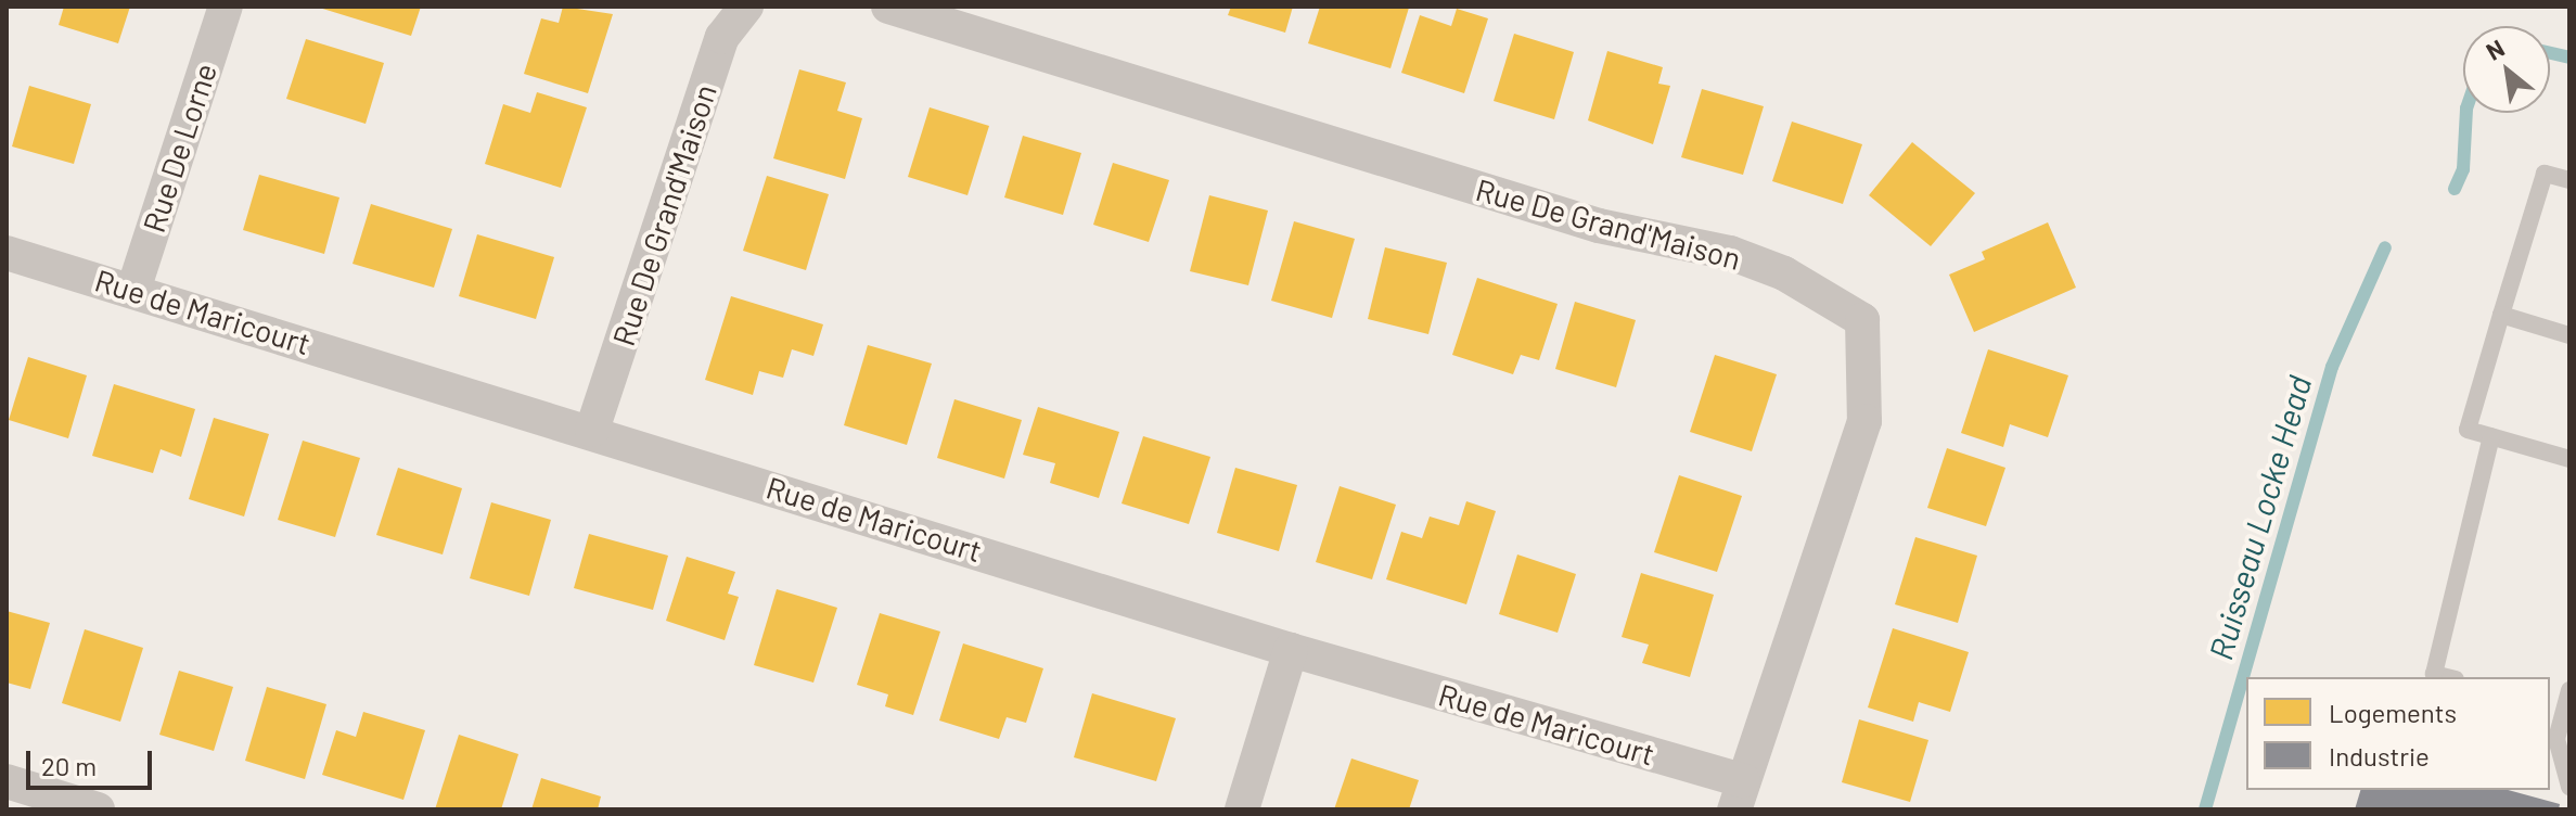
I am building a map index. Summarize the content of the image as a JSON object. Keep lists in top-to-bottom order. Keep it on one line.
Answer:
{"streets":{"street":["Rue De Lorne","Rue De Grand'Maison","Rue de Maricourt"]},"crossings":[["Rue De Lorne","Rue de Maricourt"],["Rue De Grand'Maison","Rue de Maricourt"]],"water":["Ruisseau Locke Head"],"legend":["Logements","Industrie"],"scale_bar":"20 m","north":"top left"}
